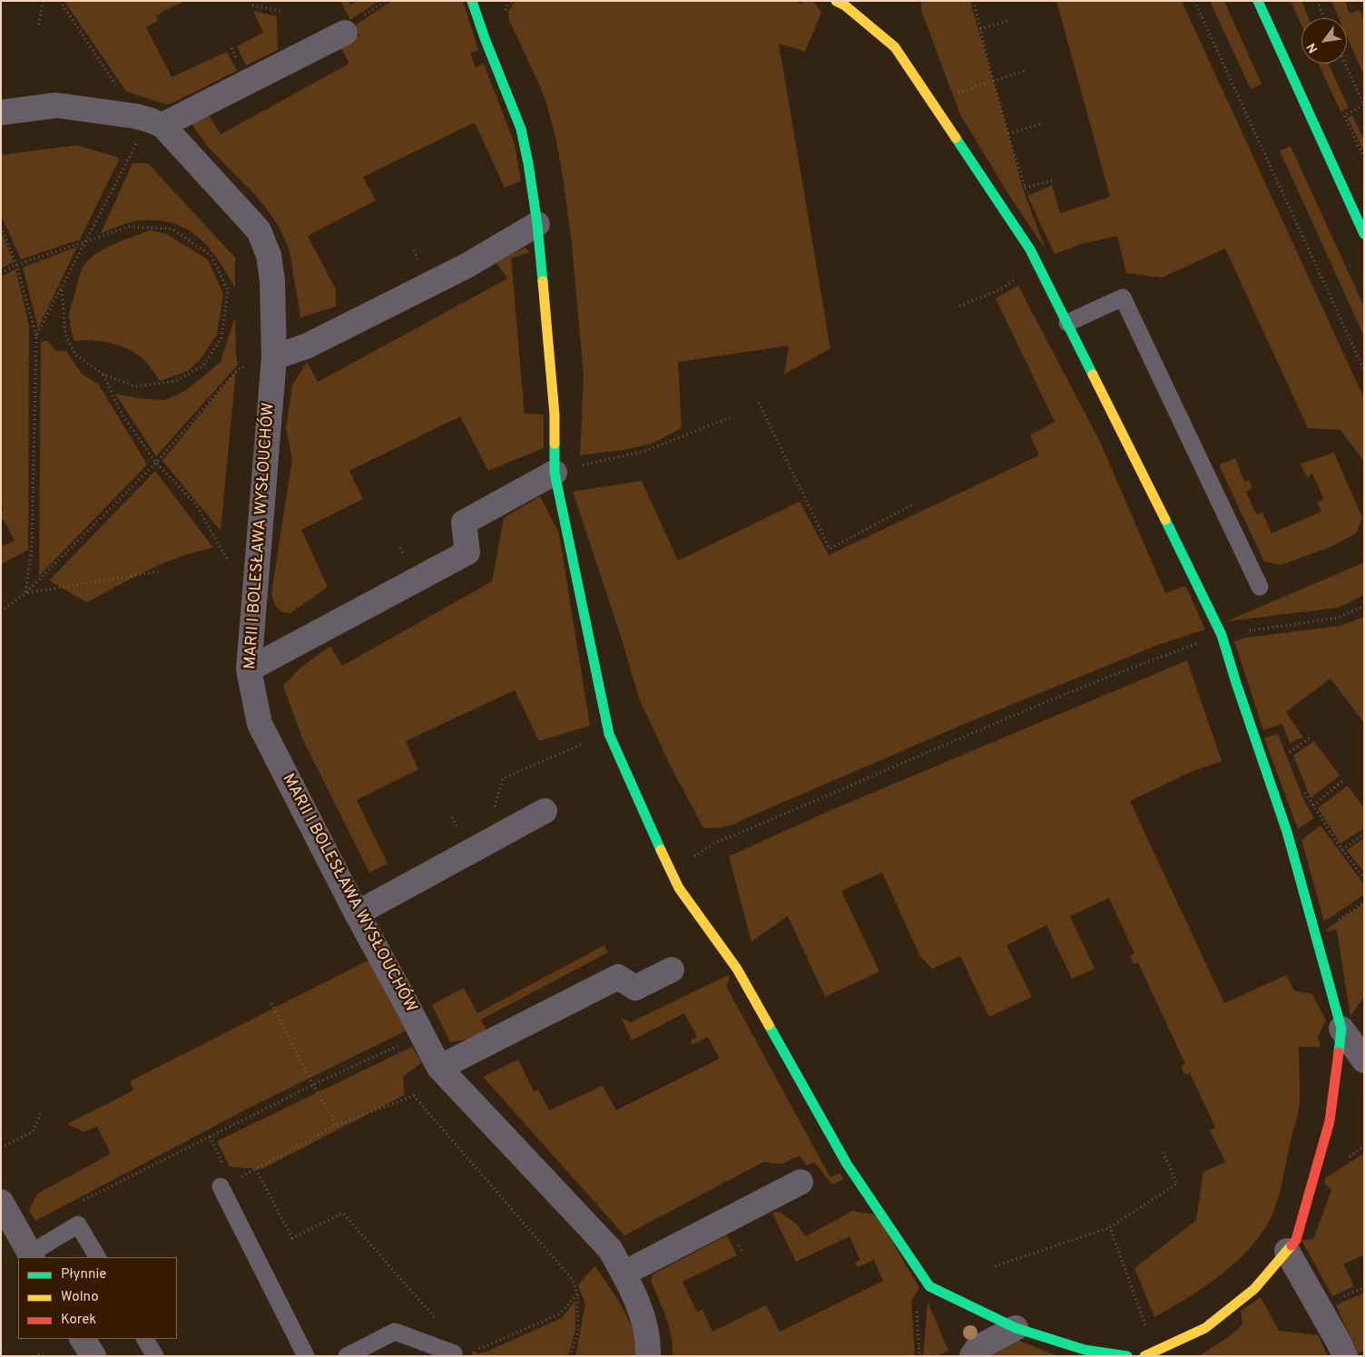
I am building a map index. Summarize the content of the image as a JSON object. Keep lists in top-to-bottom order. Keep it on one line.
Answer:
{"streets":{"street":["MARII I BOLESŁAWA WYSŁOUCHÓW"]},"legend":["Płynnie","Wolno","Korek"],"north":"bottom left"}
